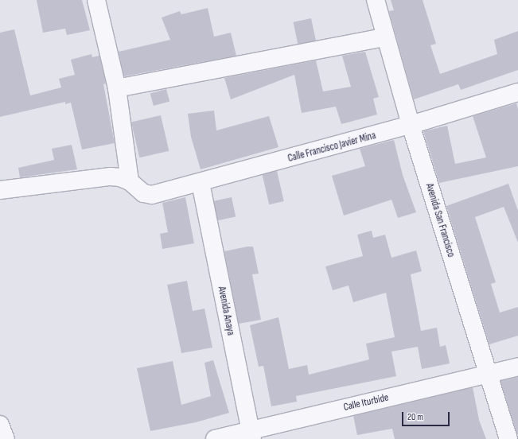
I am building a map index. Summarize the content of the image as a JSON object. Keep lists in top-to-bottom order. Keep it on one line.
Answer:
{"streets":{"street":["Calle Francisco Javier Mina","Avenida San Francisco","Avenida Anaya","Calle Iturbide"]},"crossings":[["Calle Francisco Javier Mina","Avenida San Francisco"],["Calle Francisco Javier Mina","Avenida Anaya"],["Avenida San Francisco","Calle Iturbide"],["Avenida Anaya","Calle Iturbide"]],"scale_bar":"20 m"}
